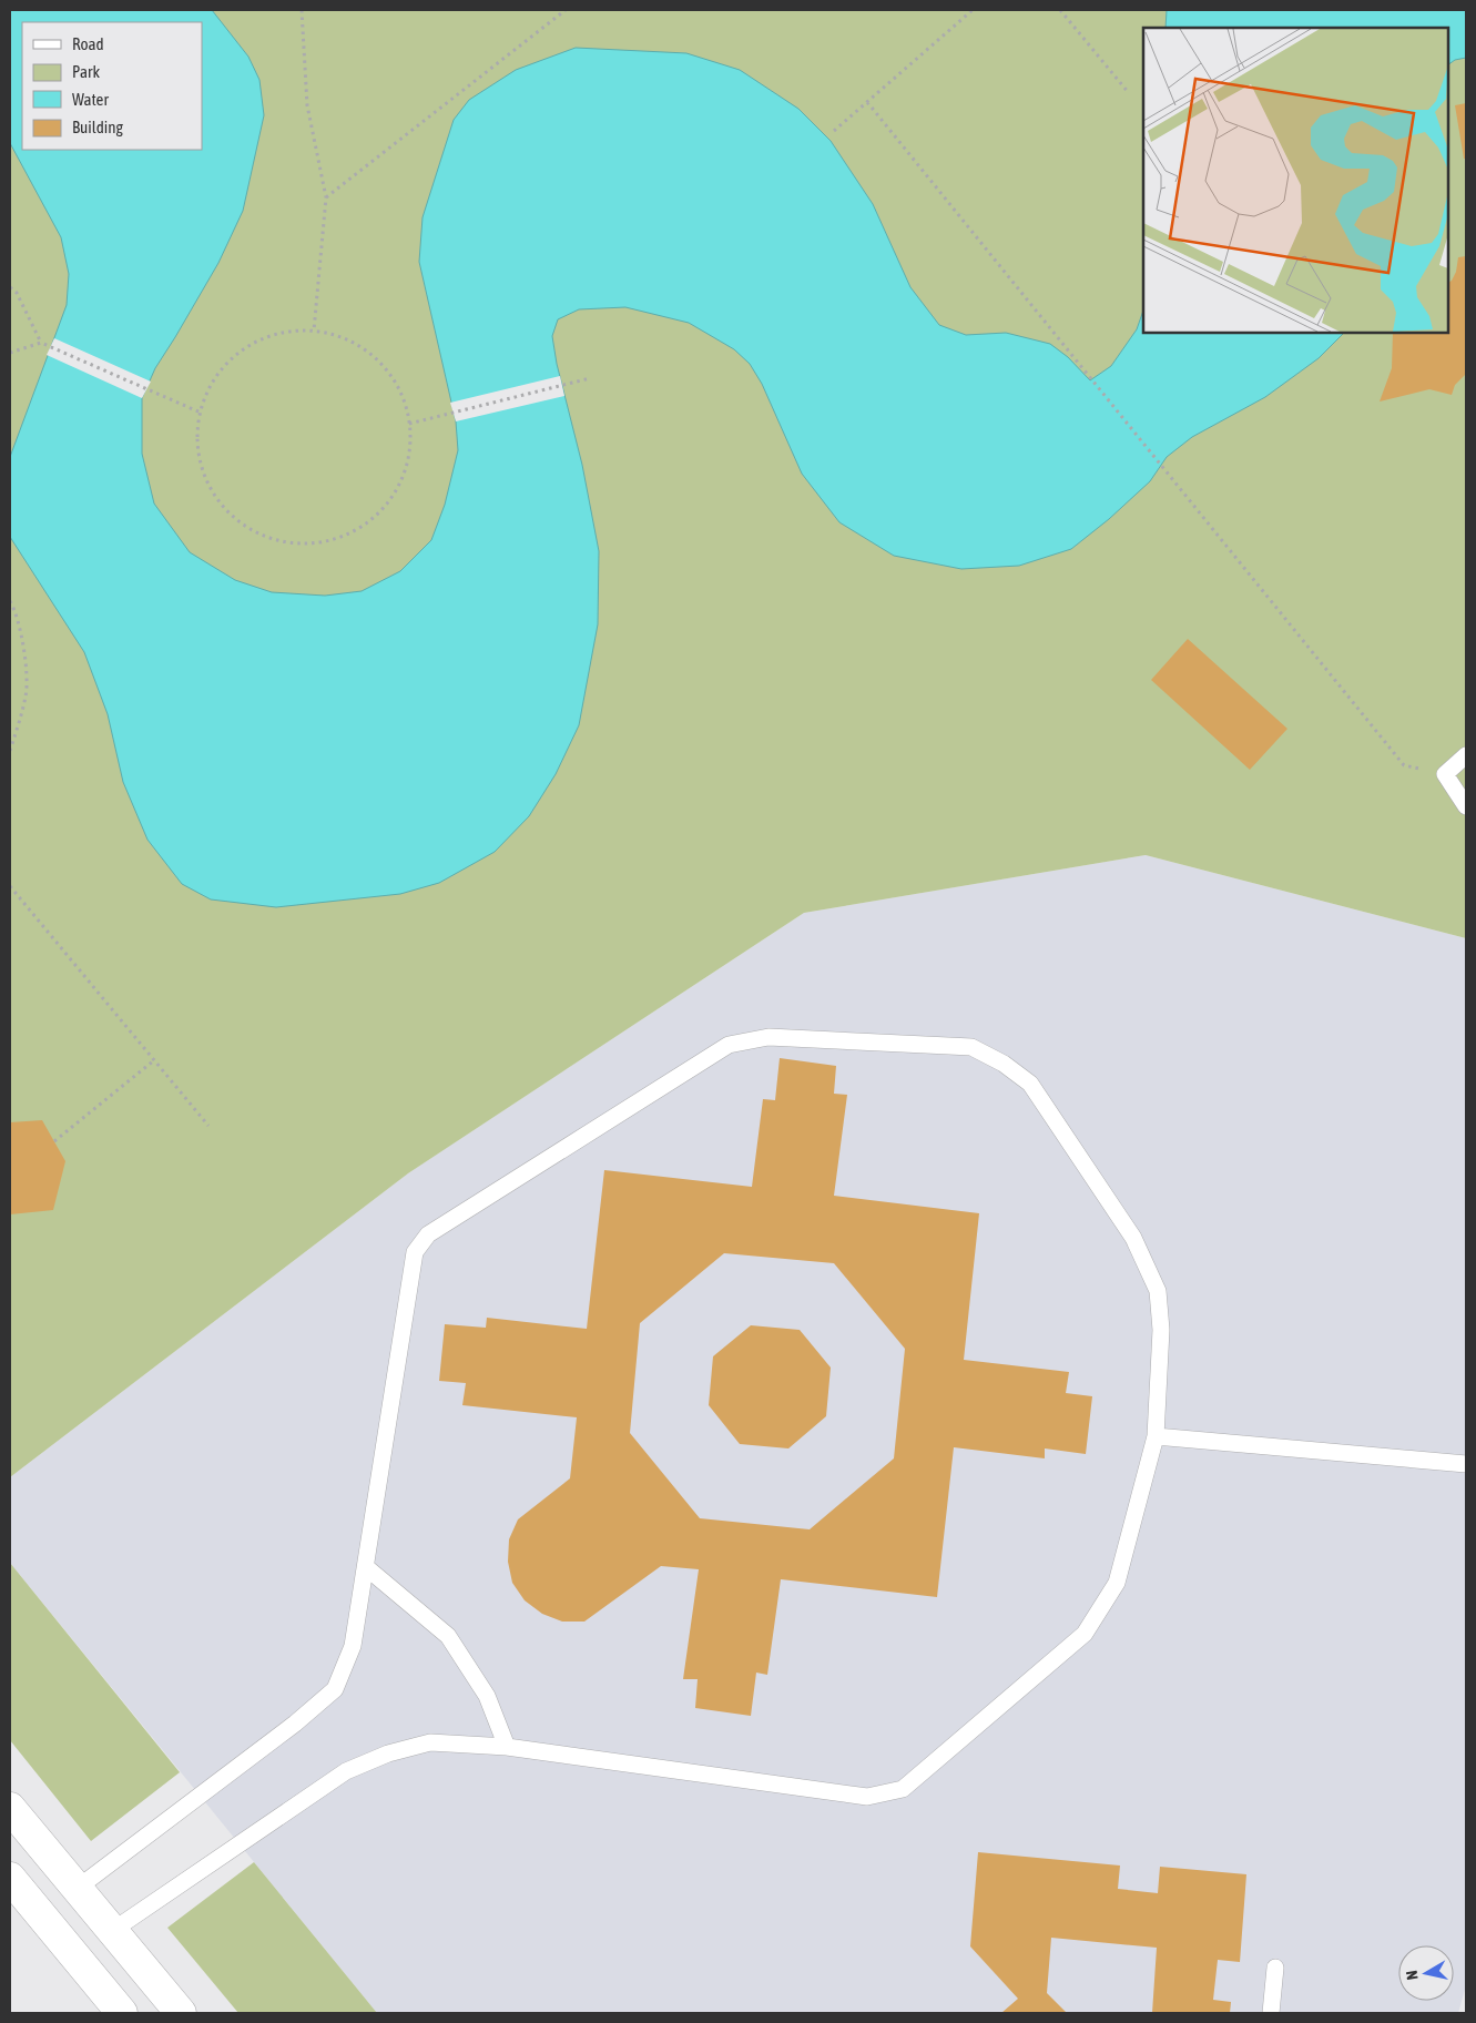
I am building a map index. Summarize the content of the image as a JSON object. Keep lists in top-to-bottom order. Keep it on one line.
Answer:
{"legend":["Road","Park","Water","Building"],"north":"left"}
